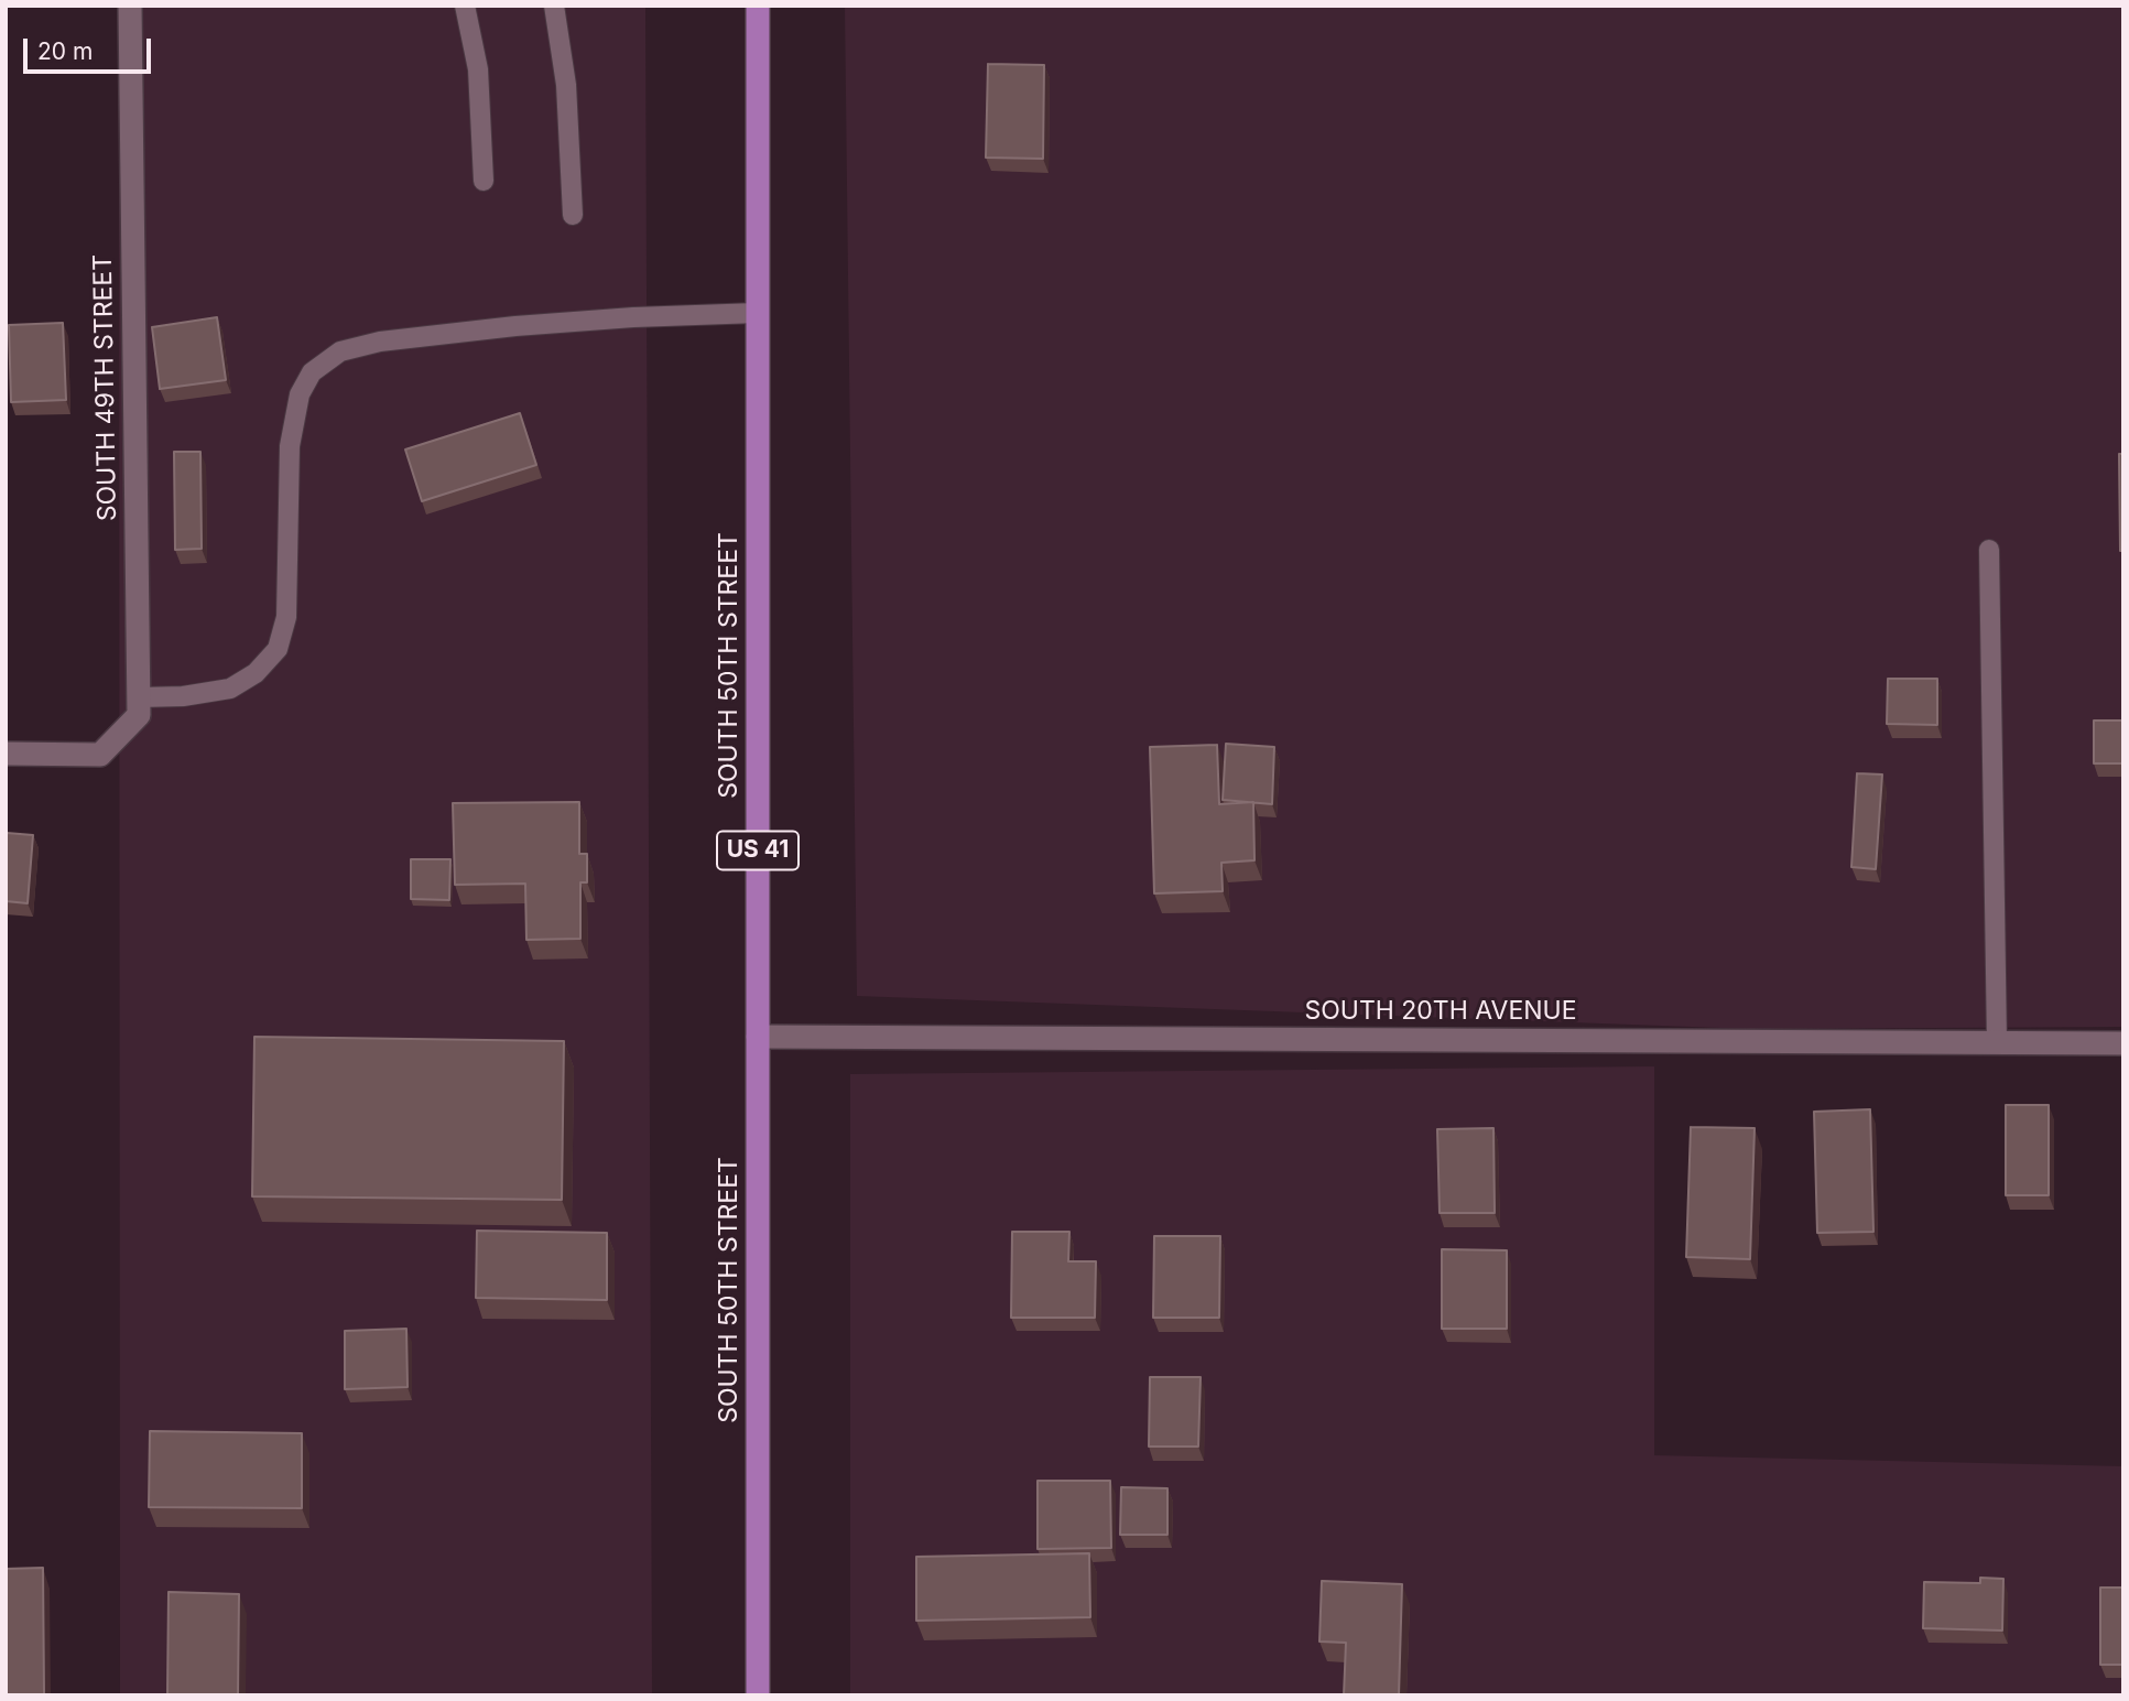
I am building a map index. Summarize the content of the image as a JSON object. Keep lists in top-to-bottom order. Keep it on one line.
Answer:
{"streets":{"main road":["SOUTH 50TH STREET","US 41"],"street":["SOUTH 49TH STREET","SOUTH 20TH AVENUE"]},"crossings":[["SOUTH 50TH STREET","SOUTH 20TH AVENUE"]],"scale_bar":"20 m"}
